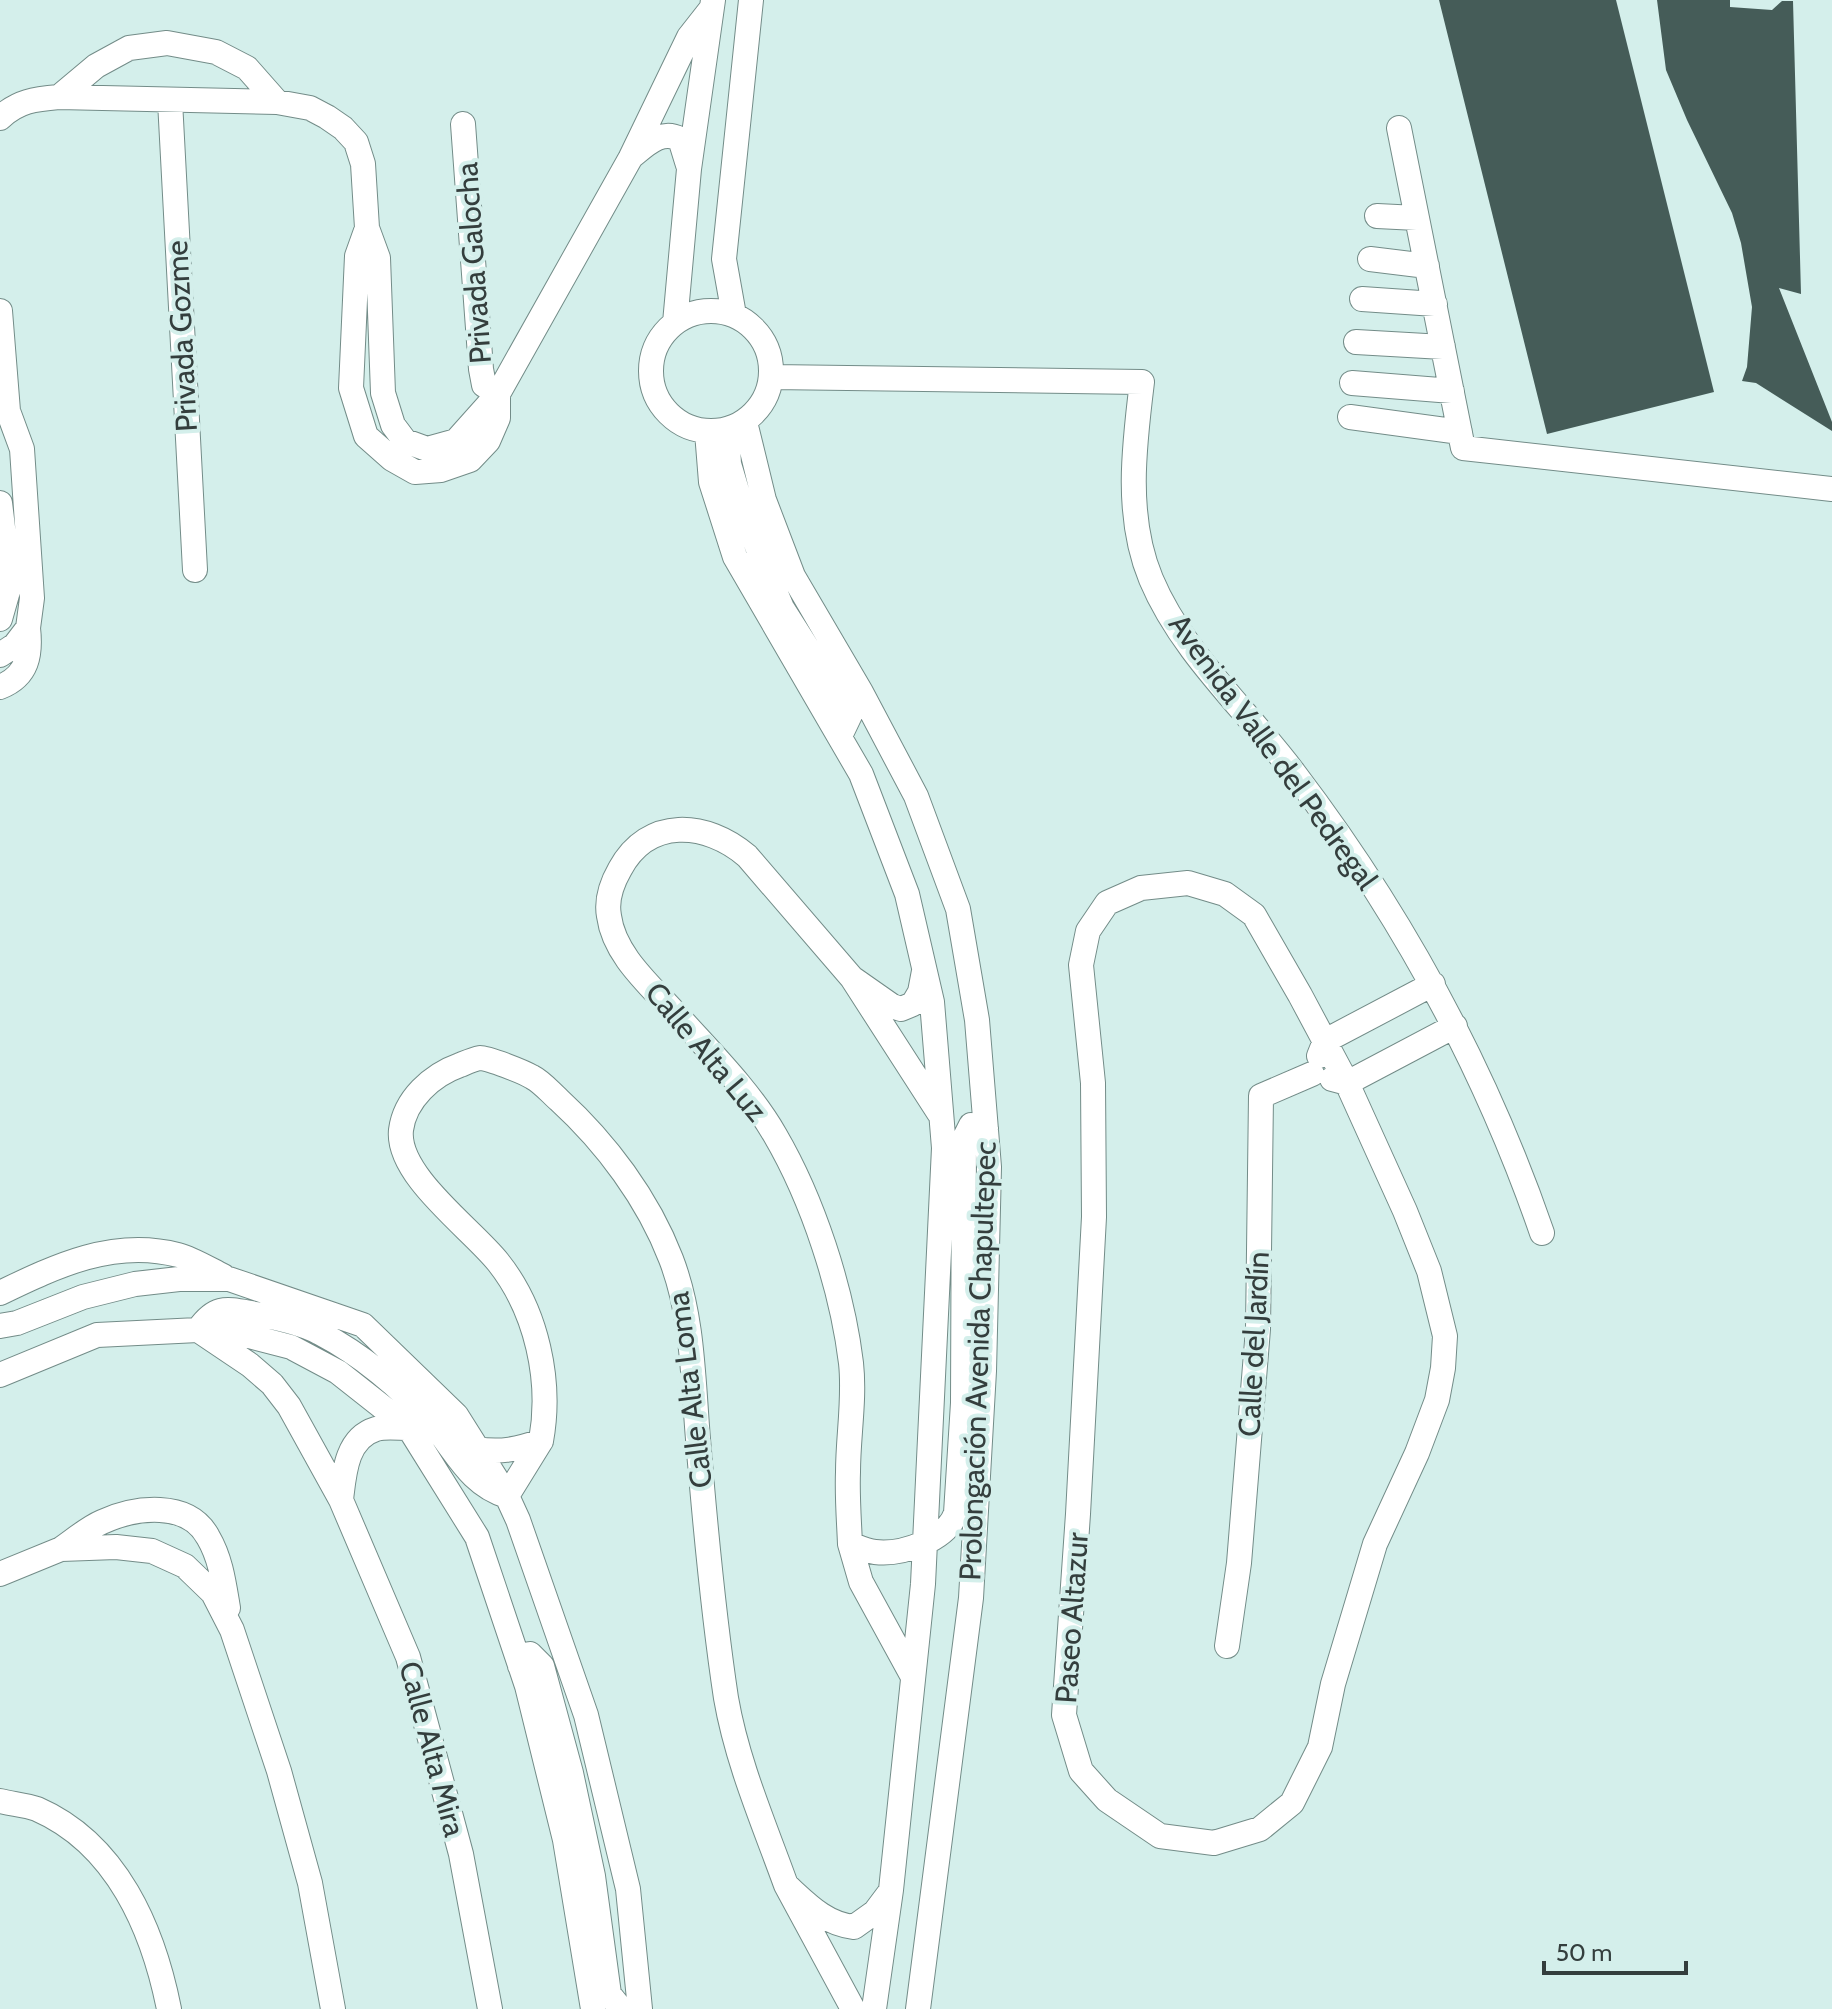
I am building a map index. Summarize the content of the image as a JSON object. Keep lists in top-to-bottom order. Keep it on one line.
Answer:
{"streets":{"street":["Privada Galocha","Privada Gozme","Avenida Valle del Pedregal","Calle Alta Luz","Calle del Jardín","Prolongación Avenida Chapultepec","Calle Alta Loma","Paseo Altazur","Calle Alta Mira"]},"crossings":[["Avenida Valle del Pedregal","Prolongación Avenida Chapultepec"],["Calle Alta Luz","Prolongación Avenida Chapultepec"]],"scale_bar":"50 m"}
